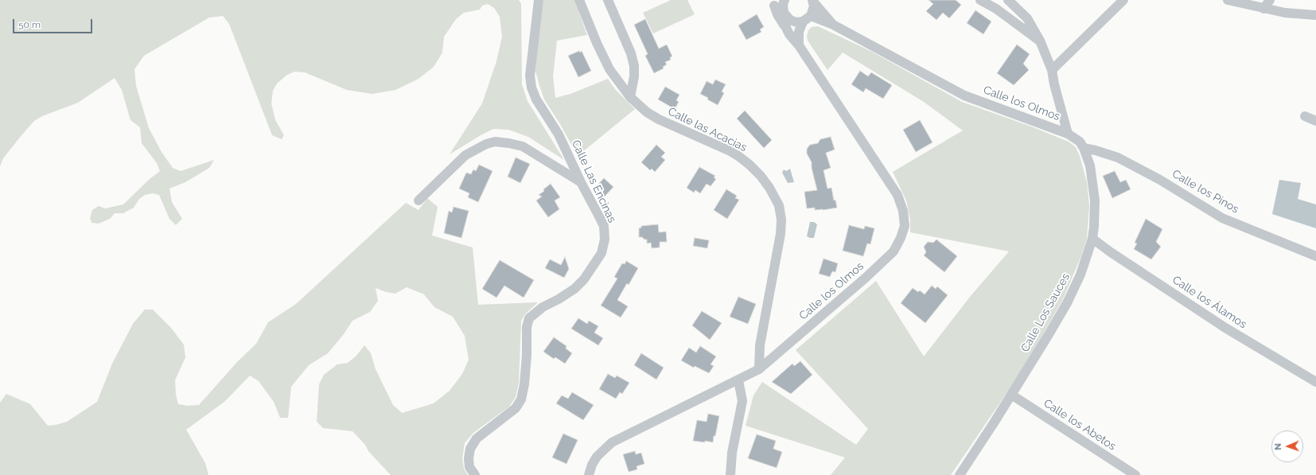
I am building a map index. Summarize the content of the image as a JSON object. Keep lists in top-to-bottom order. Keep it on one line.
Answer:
{"streets":{"street":["Calle los Olmos","Calle las Acacias","Calle Las Encinas","Calle los Pinos","Calle los Álamos","Calle Los Sauces","Calle los Abetos"]},"crossings":[["Calle los Olmos","Calle las Acacias"],["Calle los Olmos","Calle Los Sauces"],["Calle los Pinos","Calle Los Sauces"],["Calle los Álamos","Calle Los Sauces"],["Calle Los Sauces","Calle los Abetos"]],"scale_bar":"50 m","north":"left"}
